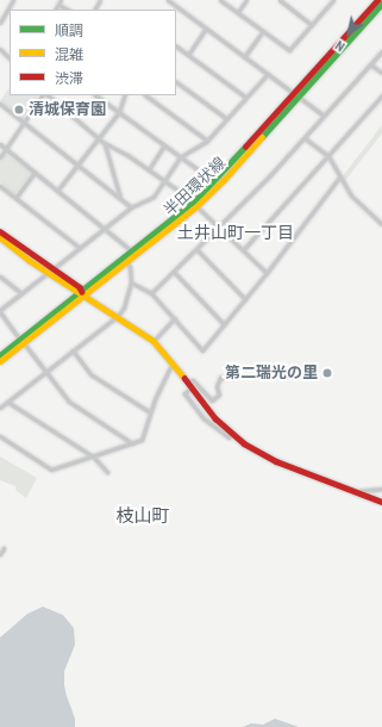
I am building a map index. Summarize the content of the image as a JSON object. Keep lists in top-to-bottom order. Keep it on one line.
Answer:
{"streets":{"main road":["半田環状線"]},"districts":["土井山町一丁目","枝山町"],"places":["清城保育園","第二瑞光の里"],"legend":["順調","混雑","渋滞"],"north":"bottom left"}
